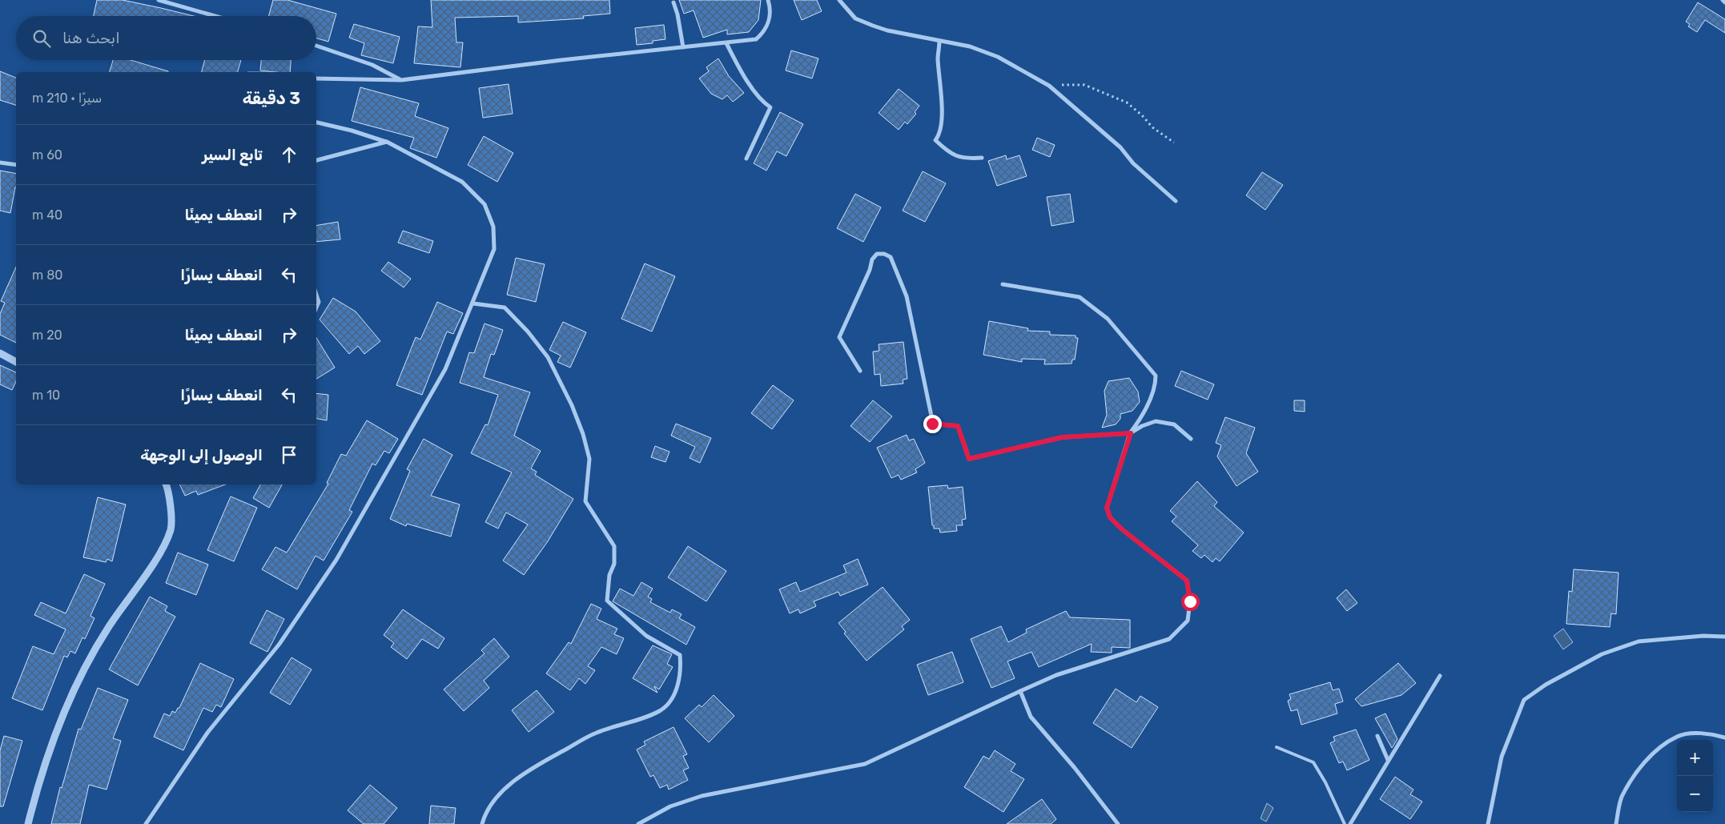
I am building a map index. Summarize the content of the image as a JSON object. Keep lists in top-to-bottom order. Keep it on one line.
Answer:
{"page":{"search":"ابحث هنا","heading":["3 دقيقة","سيرًا · 210 m"],"list":[["تابع السير","60 m"],["انعطف يمينًا","40 m"],["انعطف يسارًا","80 m"],["انعطف يمينًا","20 m"],["انعطف يسارًا","10 m"],"الوصول إلى الوجهة"],"map_buttons":["+","−"]}}
